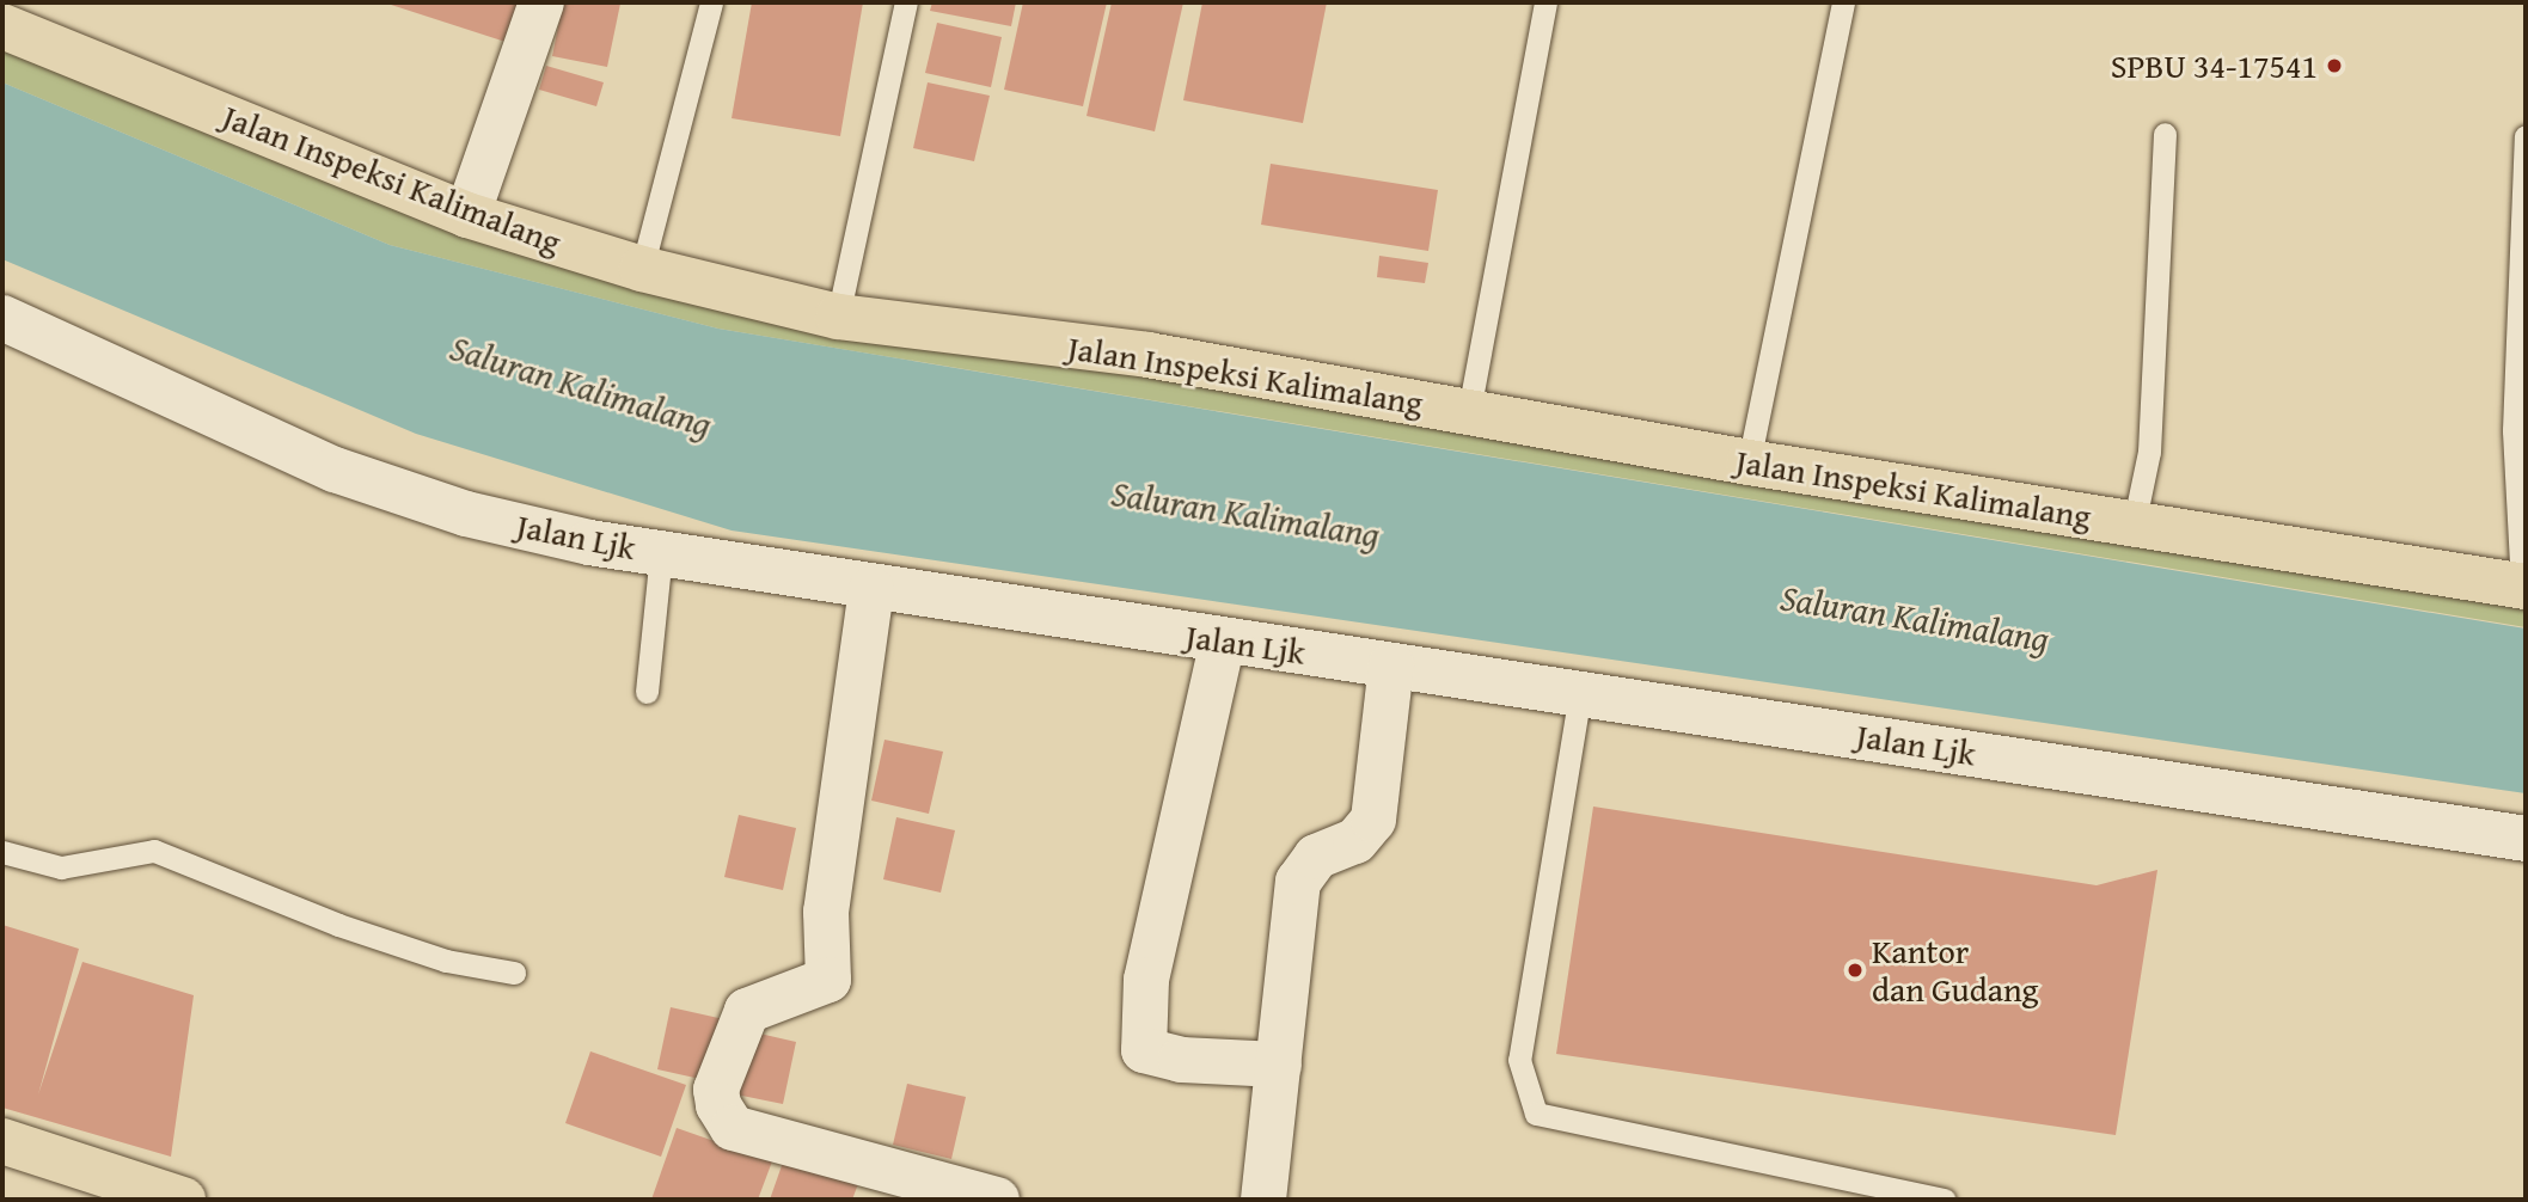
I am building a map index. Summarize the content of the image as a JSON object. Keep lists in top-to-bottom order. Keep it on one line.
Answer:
{"streets":{"main road":["Jalan Inspeksi Kalimalang"],"street":["Jalan Ljk"]},"water":["Saluran Kalimalang"],"places":["SPBU 34-17541","Kantor dan Gudang"]}
